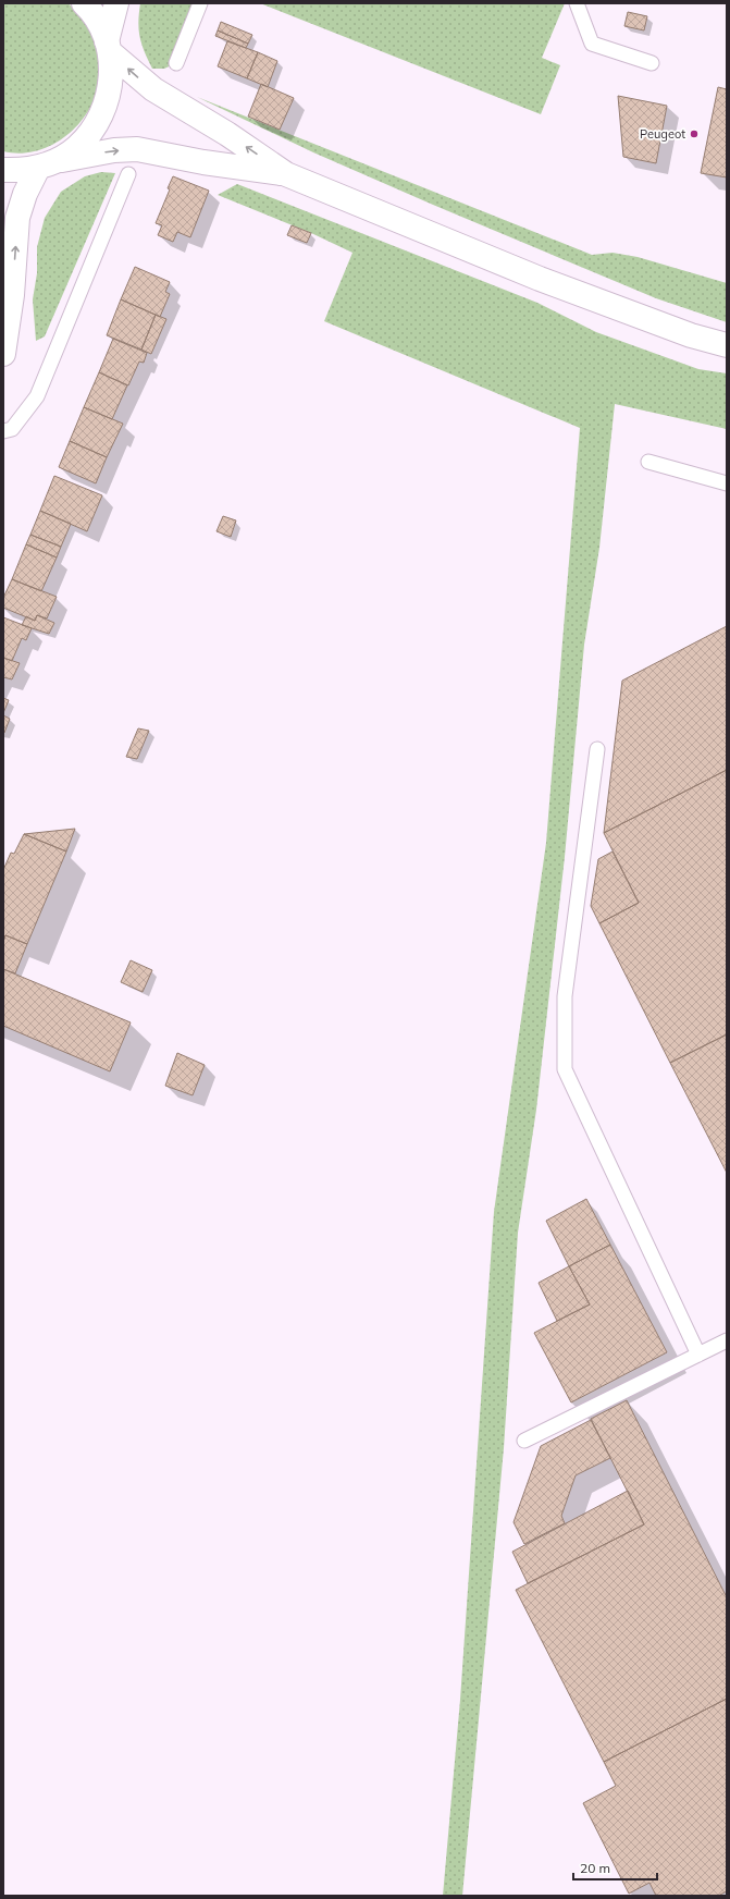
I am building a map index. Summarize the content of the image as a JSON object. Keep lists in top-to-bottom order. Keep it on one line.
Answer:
{"places":["Peugeot"],"scale_bar":"20 m"}
